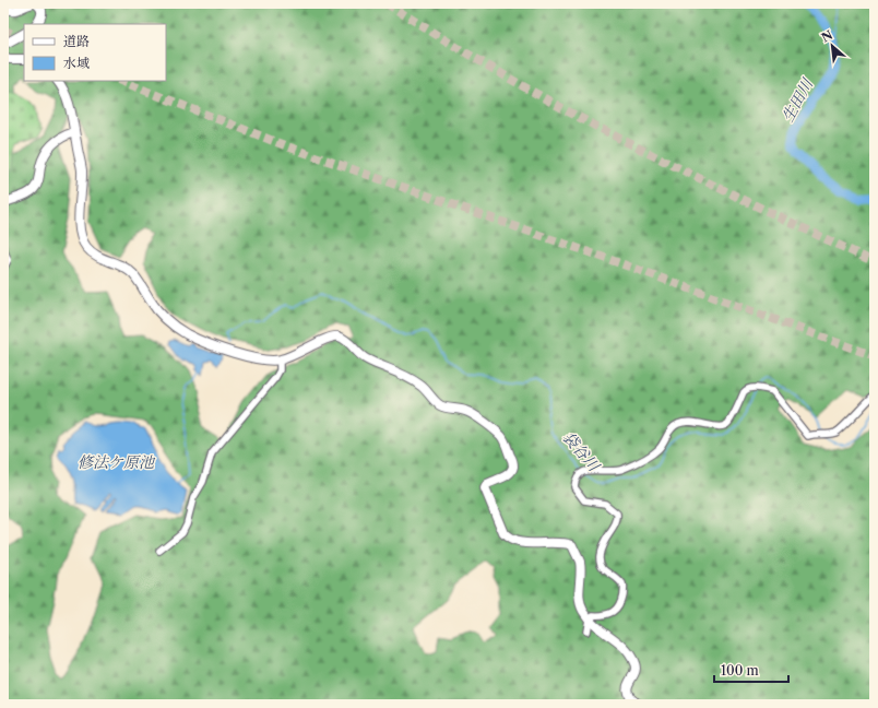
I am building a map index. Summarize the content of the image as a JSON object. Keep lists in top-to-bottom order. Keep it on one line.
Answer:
{"water":["生田川","袋谷川","修法ケ原池"],"legend":["道路","水域"],"scale_bar":"100 m","north":"top left"}
